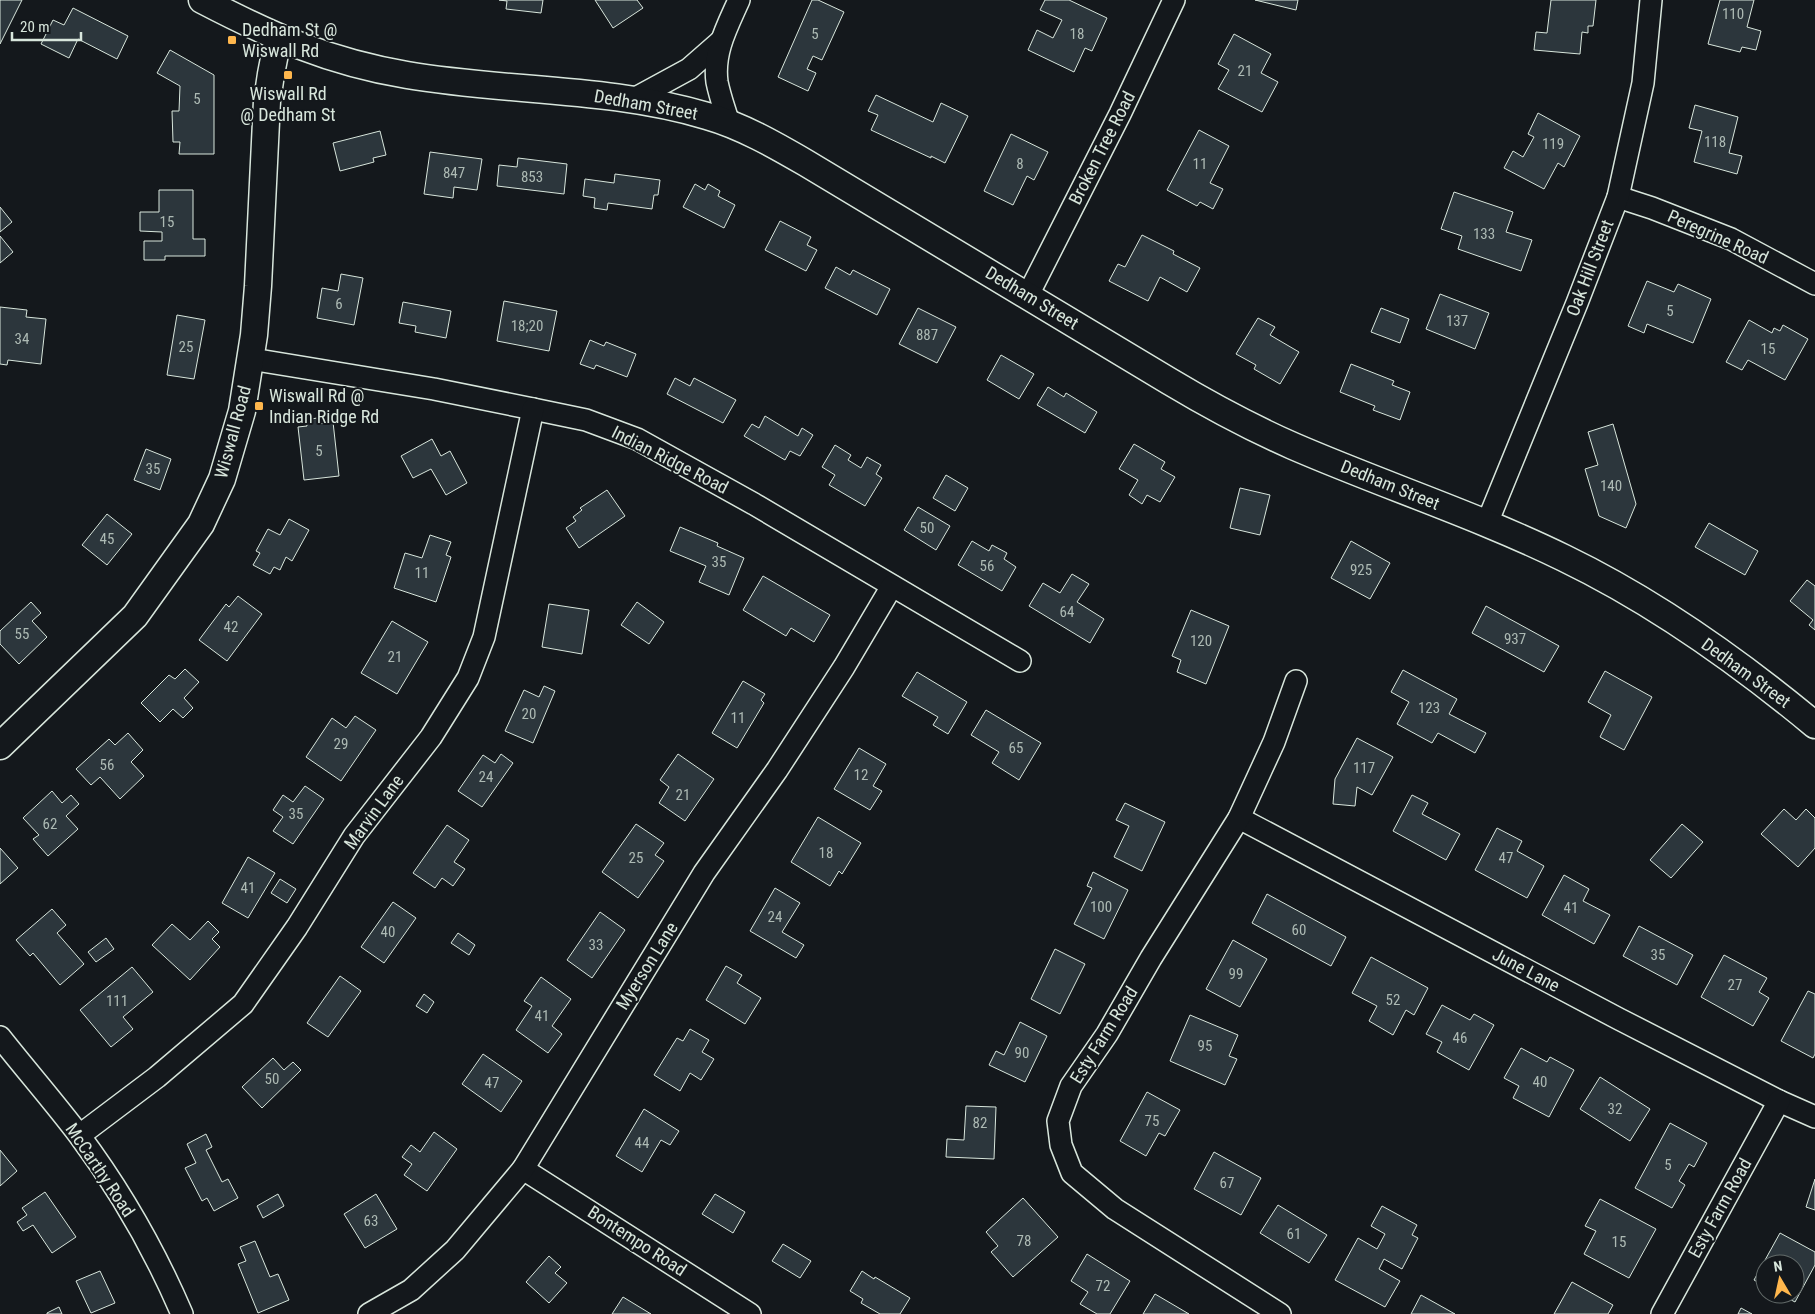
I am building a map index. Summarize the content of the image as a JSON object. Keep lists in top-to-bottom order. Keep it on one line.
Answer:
{"streets":{"street":["Dedham Street","Broken Tree Road","Peregrine Road","Oak Hill Street","Wiswall Road","Indian Ridge Road","Marvin Lane","Myerson Lane","June Lane","Esty Farm Road","McCarthy Road","Bontempo Road"]},"crossings":[["Dedham Street","Broken Tree Road"],["Dedham Street","Oak Hill Street"],["Dedham Street","Wiswall Road"],["Peregrine Road","Oak Hill Street"],["Wiswall Road","Indian Ridge Road"],["Indian Ridge Road","Marvin Lane"],["Indian Ridge Road","Myerson Lane"],["Marvin Lane","McCarthy Road"],["Myerson Lane","Bontempo Road"],["June Lane","Esty Farm Road"]],"places":{"transit":["Dedham St @ Wiswall Rd","Wiswall Rd @ Dedham St","Wiswall Rd @ Indian Ridge Rd"]},"house_numbers":["110","5","18","21","5","118","119","8","11","847","853","15","133","6","5","137","18;20","887","34","25","15","5","35","140","50","45","35","56","925","11","64","42","55","937","120","21","123","20","11","29","65","56","117","12","24","21","35","62","18","25","47","41","100","41","24","60","40","33","35","99","27","52","111","41","46","95","90","50","40","47","32","75","82","44","5","67","63","61","78","15","72"],"scale_bar":"20 m","north":"top"}
